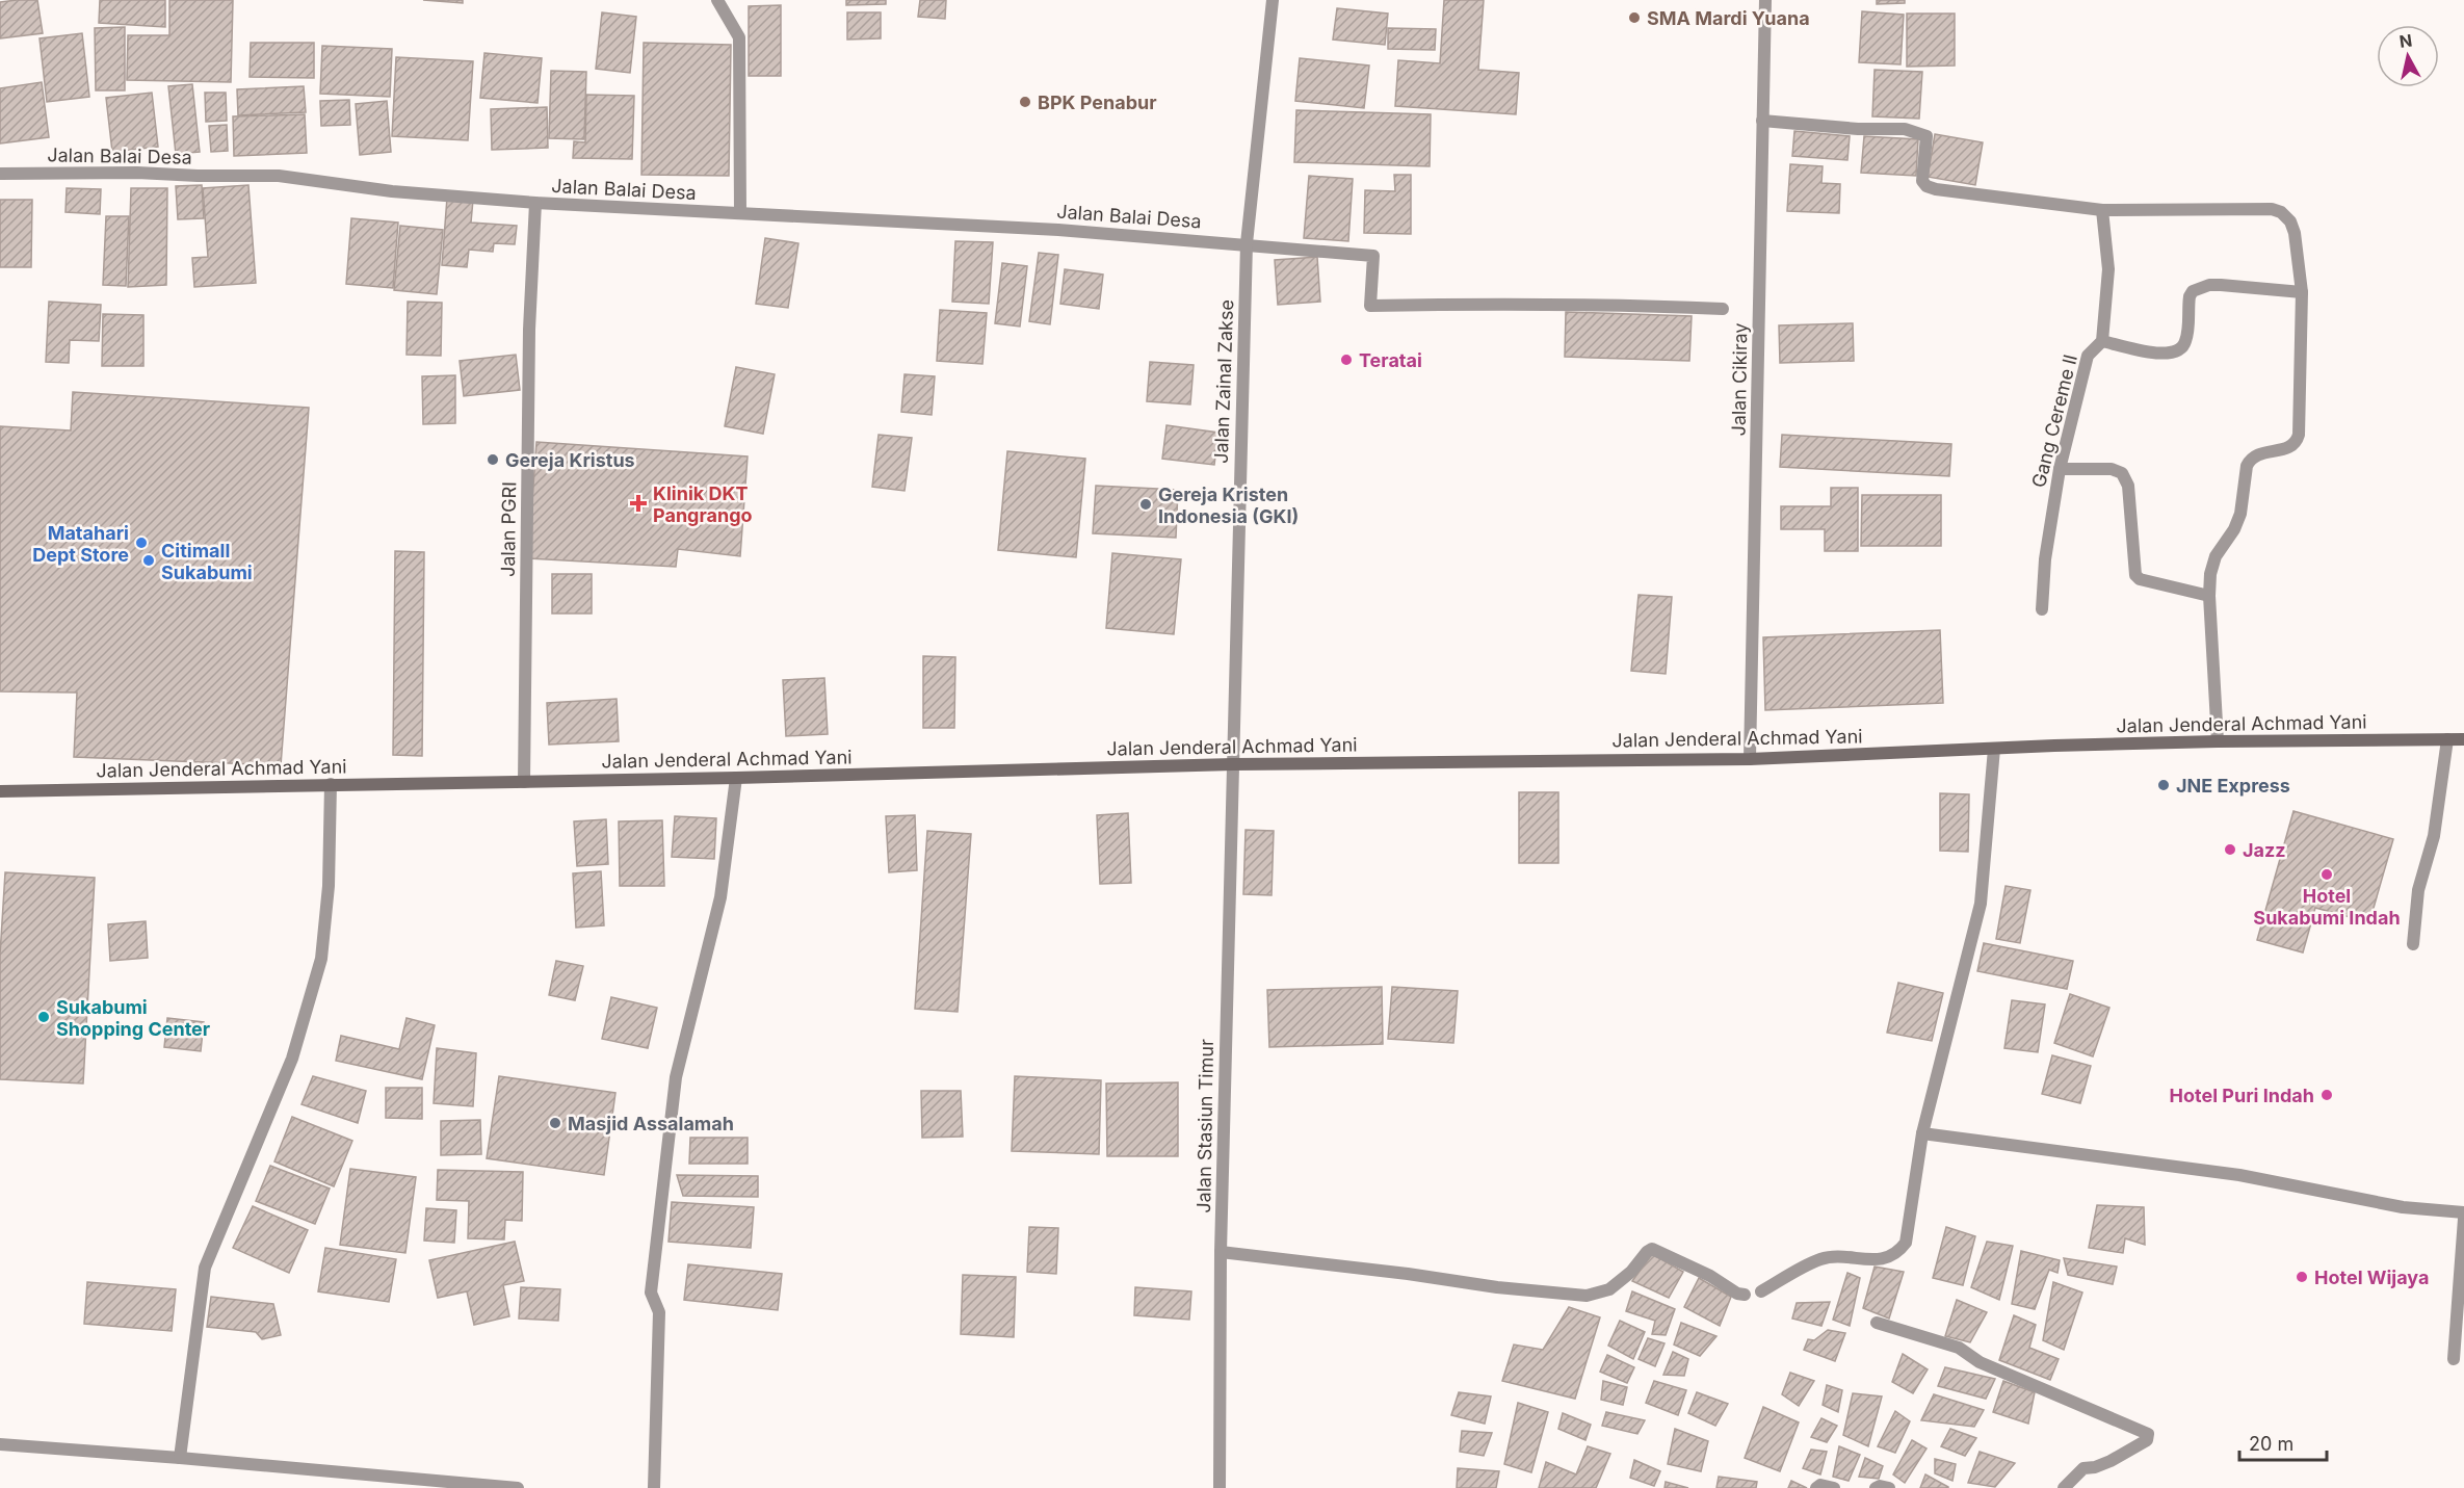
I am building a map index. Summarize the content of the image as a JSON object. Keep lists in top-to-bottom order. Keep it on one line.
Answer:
{"streets":{"main road":["Jalan Jenderal Achmad Yani"],"street":["Jalan Balai Desa","Jalan Cikiray","Jalan Zainal Zakse","Gang Cereme ll","Jalan PGRI","Jalan Stasiun Timur"]},"crossings":[["Jalan Balai Desa","Jalan Zainal Zakse"],["Jalan Balai Desa","Jalan PGRI"],["Jalan Cikiray","Jalan Jenderal Achmad Yani"],["Jalan Zainal Zakse","Jalan Jenderal Achmad Yani"],["Jalan Zainal Zakse","Jalan Stasiun Timur"],["Jalan PGRI","Jalan Jenderal Achmad Yani"],["Jalan Jenderal Achmad Yani","Jalan Stasiun Timur"]],"places":{"other":["SMA Mardi Yuana","BPK Penabur","Teratai","Gereja Kristus","Gereja Kristen Indonesia (GKI)","Matahari Dept Store","Citimall Sukabumi","JNE Express","Jazz","Hotel Sukabumi Indah","Sukabumi Shopping Center","Hotel Puri Indah","Masjid Assalamah","Hotel Wijaya"],"health":["Klinik DKT Pangrango"]},"scale_bar":"20 m","north":"top"}
